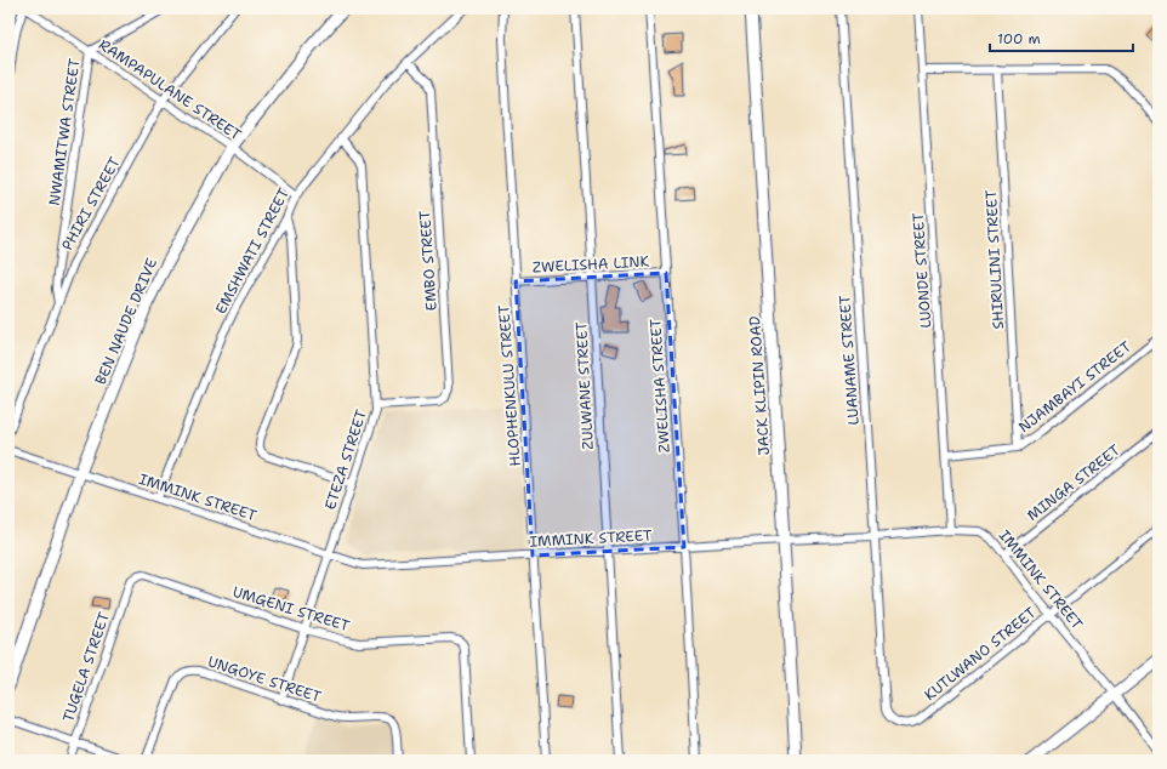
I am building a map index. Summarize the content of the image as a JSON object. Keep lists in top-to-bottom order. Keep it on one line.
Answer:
{"streets":{"street":["RAMPAPULANE STREET","NWAMITWA STREET","PHIRI STREET","EMSHWATI STREET","SHIRULINI STREET","EMBO STREET","ZWELISHA LINK","LUONDE STREET","BEN NAUDE DRIVE","LUANAME STREET","HLOPHENKULU STREET","ZULWANE STREET","ZWELISHA STREET","JACK KLIPIN ROAD","NJAMBAYI STREET","ETEZA STREET","MINGA STREET","IMMINK STREET","UMGENI STREET","KUTLWANO STREET","TUGELA STREET","UNGOYE STREET"]},"crossings":[["RAMPAPULANE STREET","NWAMITWA STREET"],["RAMPAPULANE STREET","PHIRI STREET"],["RAMPAPULANE STREET","EMSHWATI STREET"],["RAMPAPULANE STREET","BEN NAUDE DRIVE"],["NWAMITWA STREET","PHIRI STREET"],["EMSHWATI STREET","EMBO STREET"],["EMSHWATI STREET","ETEZA STREET"],["EMSHWATI STREET","IMMINK STREET"],["SHIRULINI STREET","NJAMBAYI STREET"],["EMBO STREET","ETEZA STREET"],["ZWELISHA LINK","HLOPHENKULU STREET"],["ZWELISHA LINK","ZULWANE STREET"],["ZWELISHA LINK","ZWELISHA STREET"],["LUONDE STREET","NJAMBAYI STREET"],["LUONDE STREET","IMMINK STREET"],["BEN NAUDE DRIVE","IMMINK STREET"],["LUANAME STREET","IMMINK STREET"],["LUANAME STREET","KUTLWANO STREET"],["HLOPHENKULU STREET","IMMINK STREET"],["ZULWANE STREET","IMMINK STREET"],["ZWELISHA STREET","IMMINK STREET"],["JACK KLIPIN ROAD","IMMINK STREET"],["ETEZA STREET","IMMINK STREET"],["ETEZA STREET","UMGENI STREET"],["ETEZA STREET","UNGOYE STREET"],["MINGA STREET","IMMINK STREET"],["IMMINK STREET","KUTLWANO STREET"],["UMGENI STREET","TUGELA STREET"]],"scale_bar":"100 m"}
